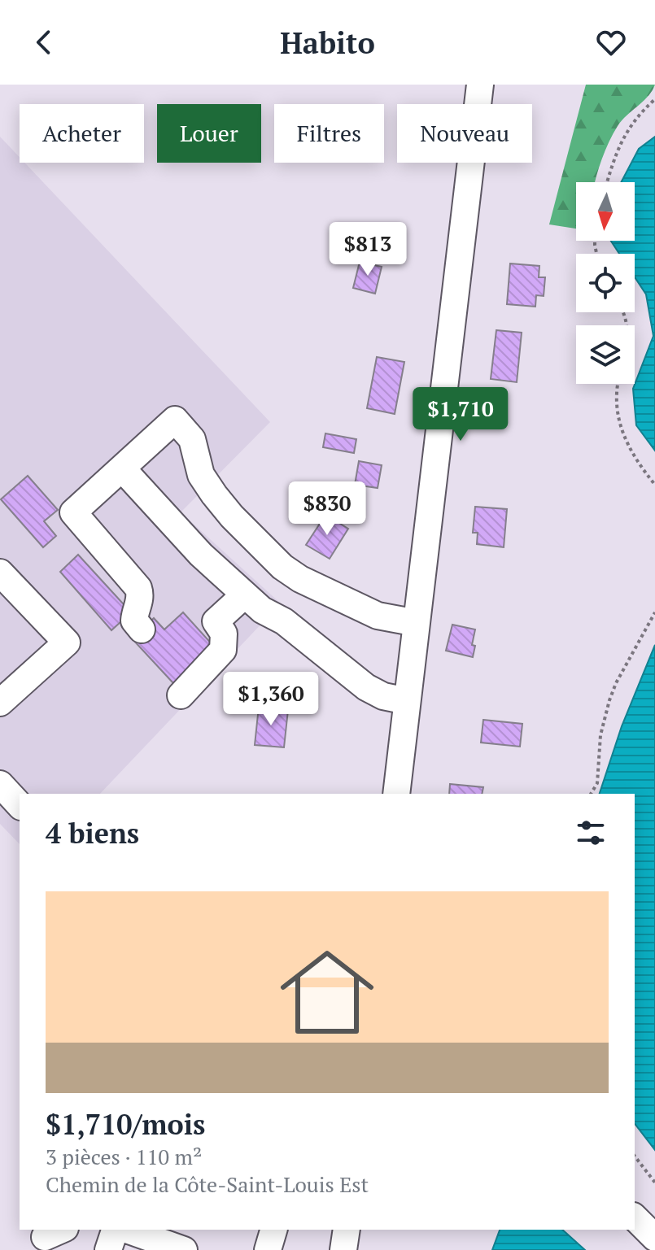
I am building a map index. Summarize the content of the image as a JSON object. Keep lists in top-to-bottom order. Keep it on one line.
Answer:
{"north":"bottom","page":{"header":"Habito","chip":["Acheter","Louer","Filtres","Nouveau"],"price":["$813","$1,710","$830","$1,360"],"heading":"4 biens","list":[{"name":"$1,710/mois","note":"3 pièces · 110 m² · Chemin de la Côte-Saint-Louis Est"}]}}
